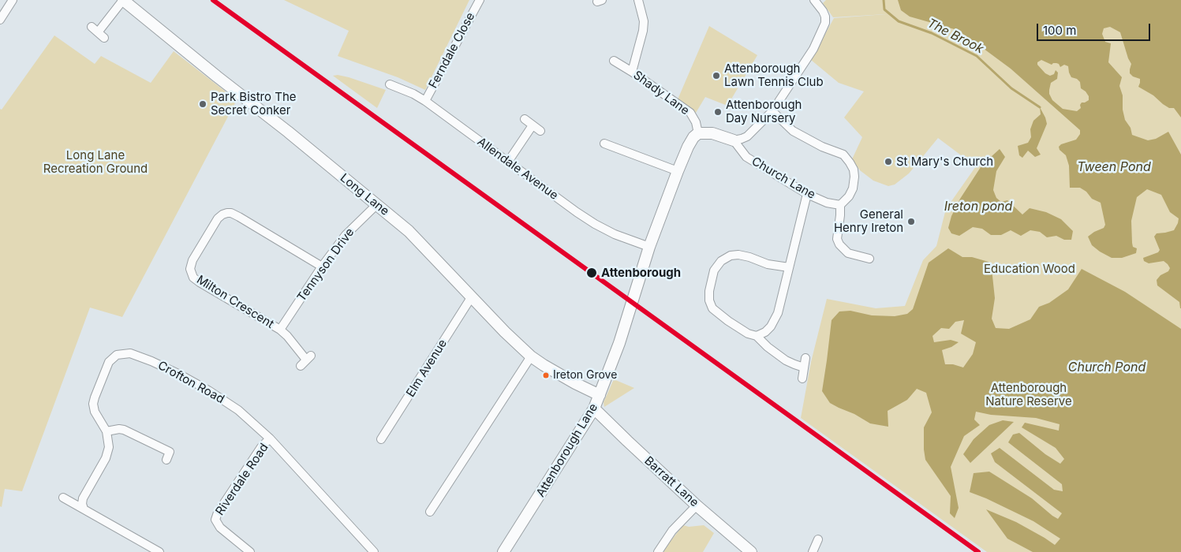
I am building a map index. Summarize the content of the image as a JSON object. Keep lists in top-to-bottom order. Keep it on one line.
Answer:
{"streets":{"street":["Ferndale Close","Shady Lane","Allendale Avenue","Church Lane","Long Lane","Tennyson Drive","Milton Crescent","Elm Avenue","Crofton Road","Attenborough Lane","Riverdale Road","Barratt Lane"]},"crossings":[["Ferndale Close","Allendale Avenue"],["Shady Lane","Attenborough Lane"],["Allendale Avenue","Attenborough Lane"],["Long Lane","Tennyson Drive"],["Long Lane","Elm Avenue"],["Long Lane","Attenborough Lane"],["Tennyson Drive","Milton Crescent"],["Crofton Road","Riverdale Road"],["Attenborough Lane","Barratt Lane"]],"water":["The Brook","Tween Pond","Ireton pond","Church Pond"],"parks":["Long Lane Recreation Ground","Education Wood","Attenborough Nature Reserve"],"places":["Attenborough Lawn Tennis Club","Park Bistro The Secret Conker","Attenborough Day Nursery","St Mary's Church","General Henry Ireton","Attenborough","Ireton Grove"],"scale_bar":"100 m"}
